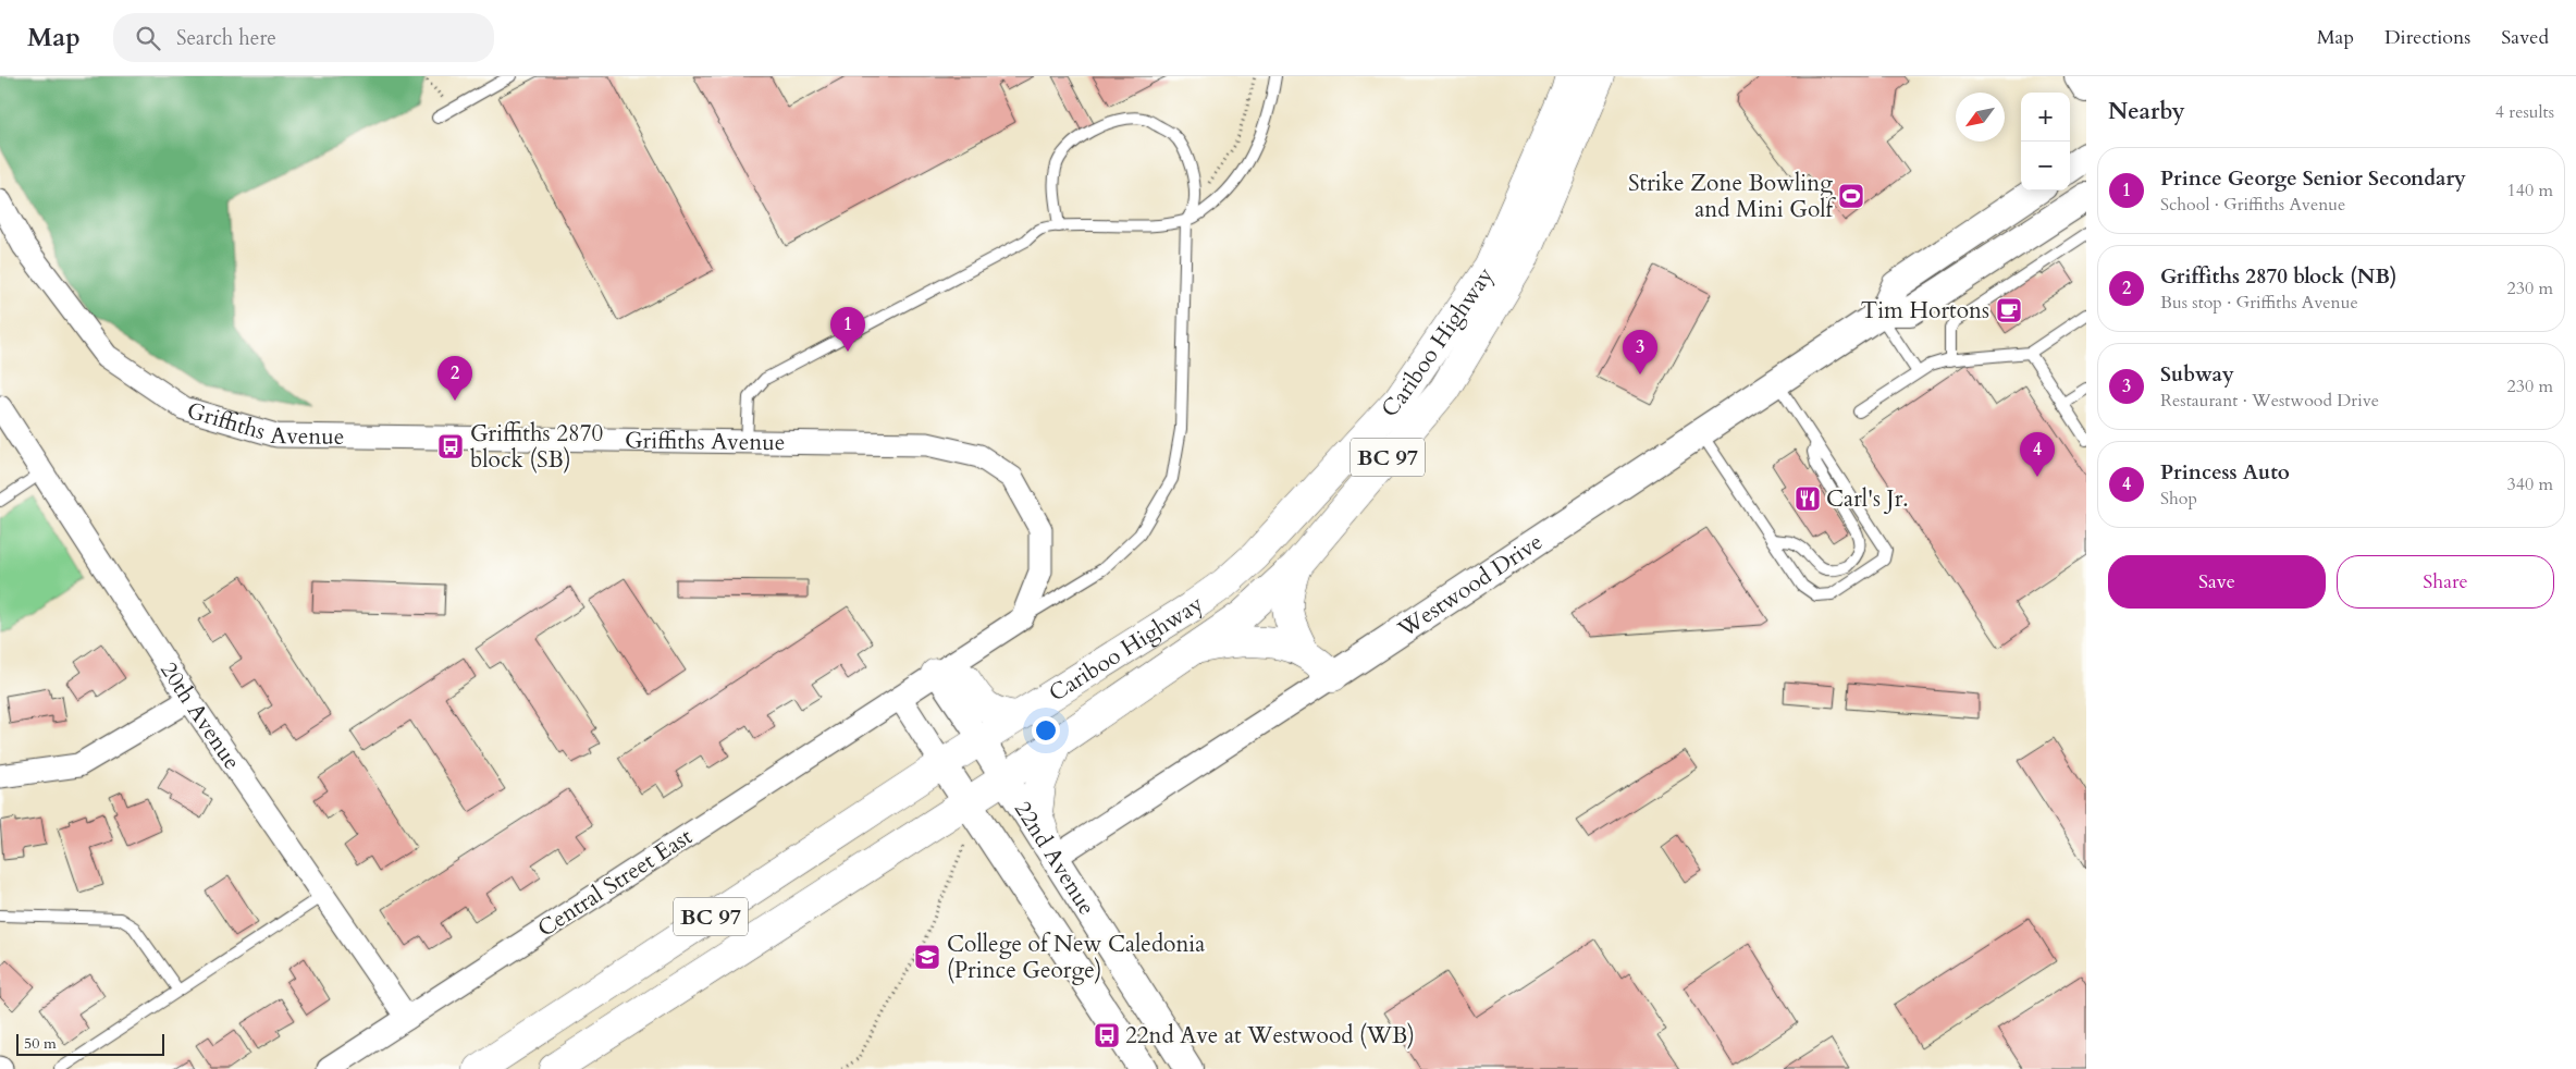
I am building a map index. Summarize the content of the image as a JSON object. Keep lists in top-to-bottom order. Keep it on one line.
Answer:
{"streets":{"highway":["Cariboo Highway","BC 97"],"street":["Griffiths Avenue","Westwood Drive","20th Avenue","22nd Avenue","Central Street East"]},"crossings":[["Cariboo Highway","22nd Avenue"],["Westwood Drive","22nd Avenue"],["20th Avenue","Central Street East"],["22nd Avenue","Central Street East"]],"places":{"sports":["Strike Zone Bowling and Mini Golf"],"cafe":["Tim Hortons"],"bus stop":["Griffiths 2870 block (SB)","22nd Ave at Westwood (WB)"],"restaurant":["Carl's Jr."],"school or university":["College of New Caledonia (Prince George)"]},"scale_bar":"50 m","north":"bottom left","page":{"header":"Map","search":"Search here","nav":["Map","Directions","Saved"],"heading":["Nearby","4 results"],"map_buttons":["+","−"],"list":[{"mark":"1","name":"Prince George Senior Secondary","note":"School · Griffiths Avenue","value":"140 m"},{"mark":"2","name":"Griffiths 2870 block (NB)","note":"Bus stop · Griffiths Avenue","value":"230 m"},{"mark":"3","name":"Subway","note":"Restaurant · Westwood Drive","value":"230 m"},{"mark":"4","name":"Princess Auto","note":"Shop","value":"340 m"}],"pins":["1","3","2","4"],"buttons":["Save","Share"],"scale":"50 m"}}
